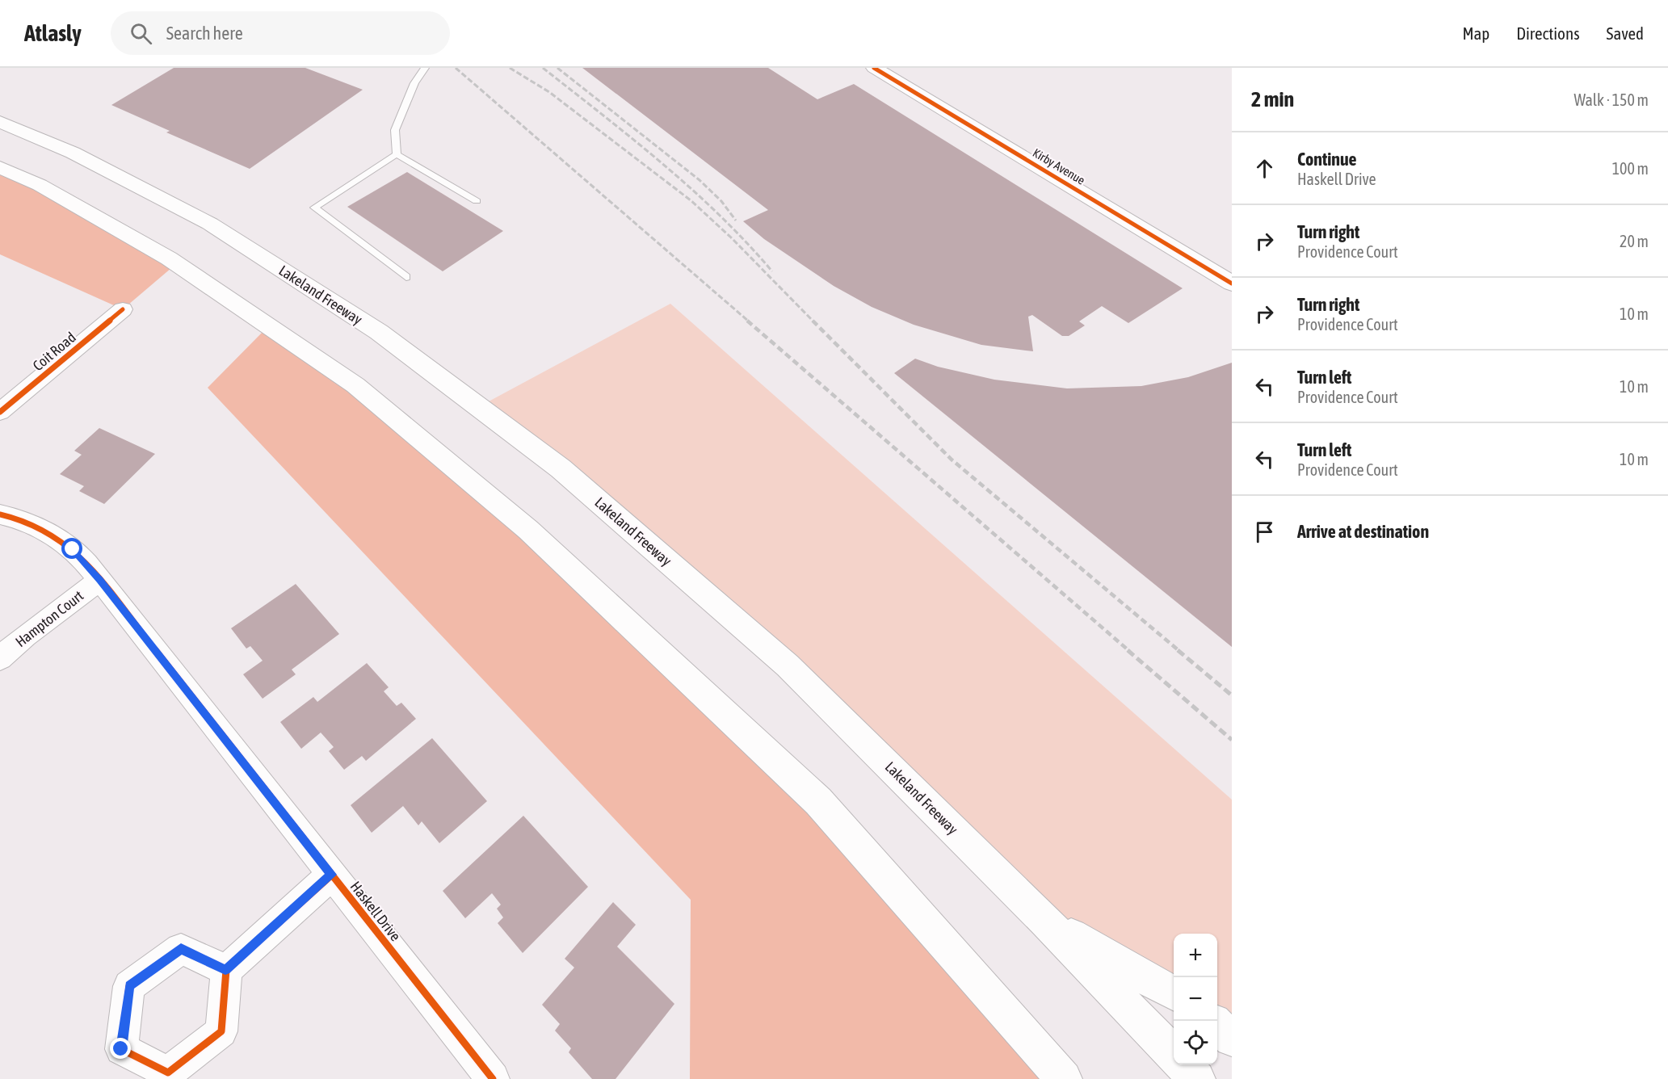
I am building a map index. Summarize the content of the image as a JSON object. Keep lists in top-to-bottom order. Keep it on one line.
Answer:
{"streets":{"main road":["Kirby Avenue","Lakeland Freeway"],"street":["Coit Road","Hampton Court","Haskell Drive"]},"crossings":[["Hampton Court","Haskell Drive"]],"page":{"header":"Atlasly","search":"Search here","nav":["Map","Directions","Saved"],"heading":["2 min","Walk · 150 m"],"list":[["Continue","Haskell Drive","100 m"],["Turn right","Providence Court","20 m"],["Turn right","Providence Court","10 m"],["Turn left","Providence Court","10 m"],["Turn left","Providence Court","10 m"],"Arrive at destination"],"map_buttons":["+","−"]}}
